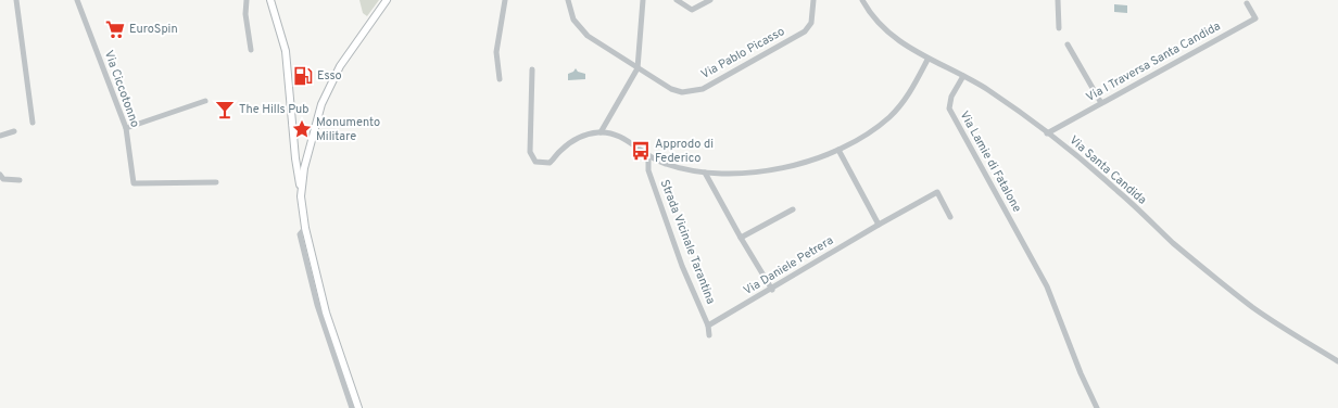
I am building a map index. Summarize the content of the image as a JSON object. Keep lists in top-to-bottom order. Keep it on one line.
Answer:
{"streets":{"street":["Via Pablo Picasso","Via I Traversa Santa Candida","Via Ciccotonno","Via Lamie di Fatalone","Via Santa Candida","Strada Vicinale Tarantina","Via Daniele Petrera"]},"crossings":[["Via I Traversa Santa Candida","Via Santa Candida"],["Via Lamie di Fatalone","Via Santa Candida"],["Strada Vicinale Tarantina","Via Daniele Petrera"]],"places":{"supermarket":["EuroSpin"],"fuel station":["Esso"],"bar":["The Hills Pub"],"place":["Monumento Militare"],"bus stop":["Approdo di Federico"]}}
